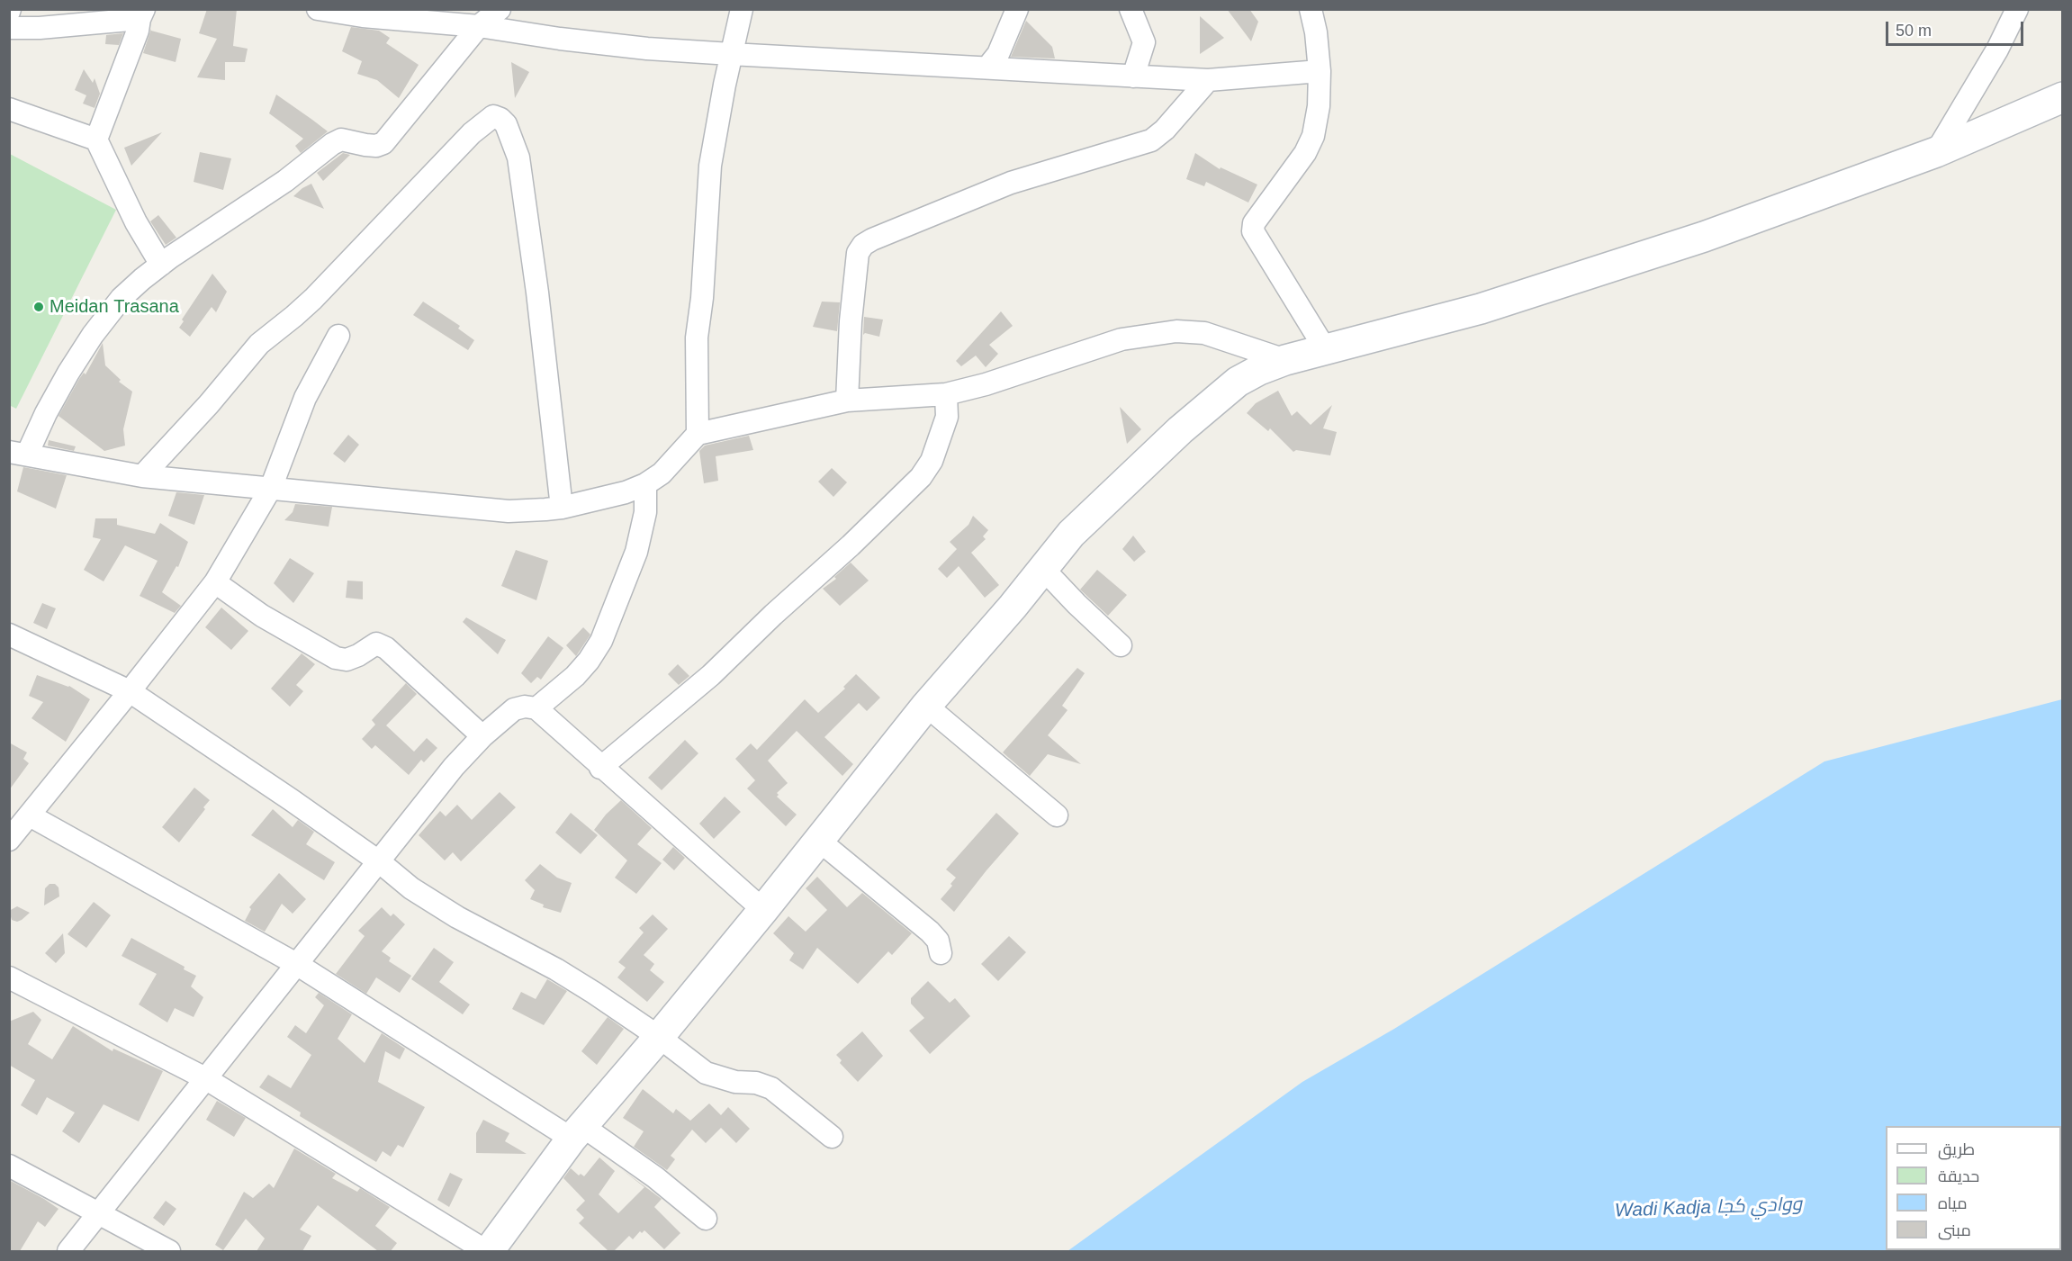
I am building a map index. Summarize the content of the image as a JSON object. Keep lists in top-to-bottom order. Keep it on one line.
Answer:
{"water":["Wadi Kadja ووادي كجا"],"places":["Meidan Trasana"],"legend":["طريق","حديقة","مياه","مبنى"],"scale_bar":"50 m"}
